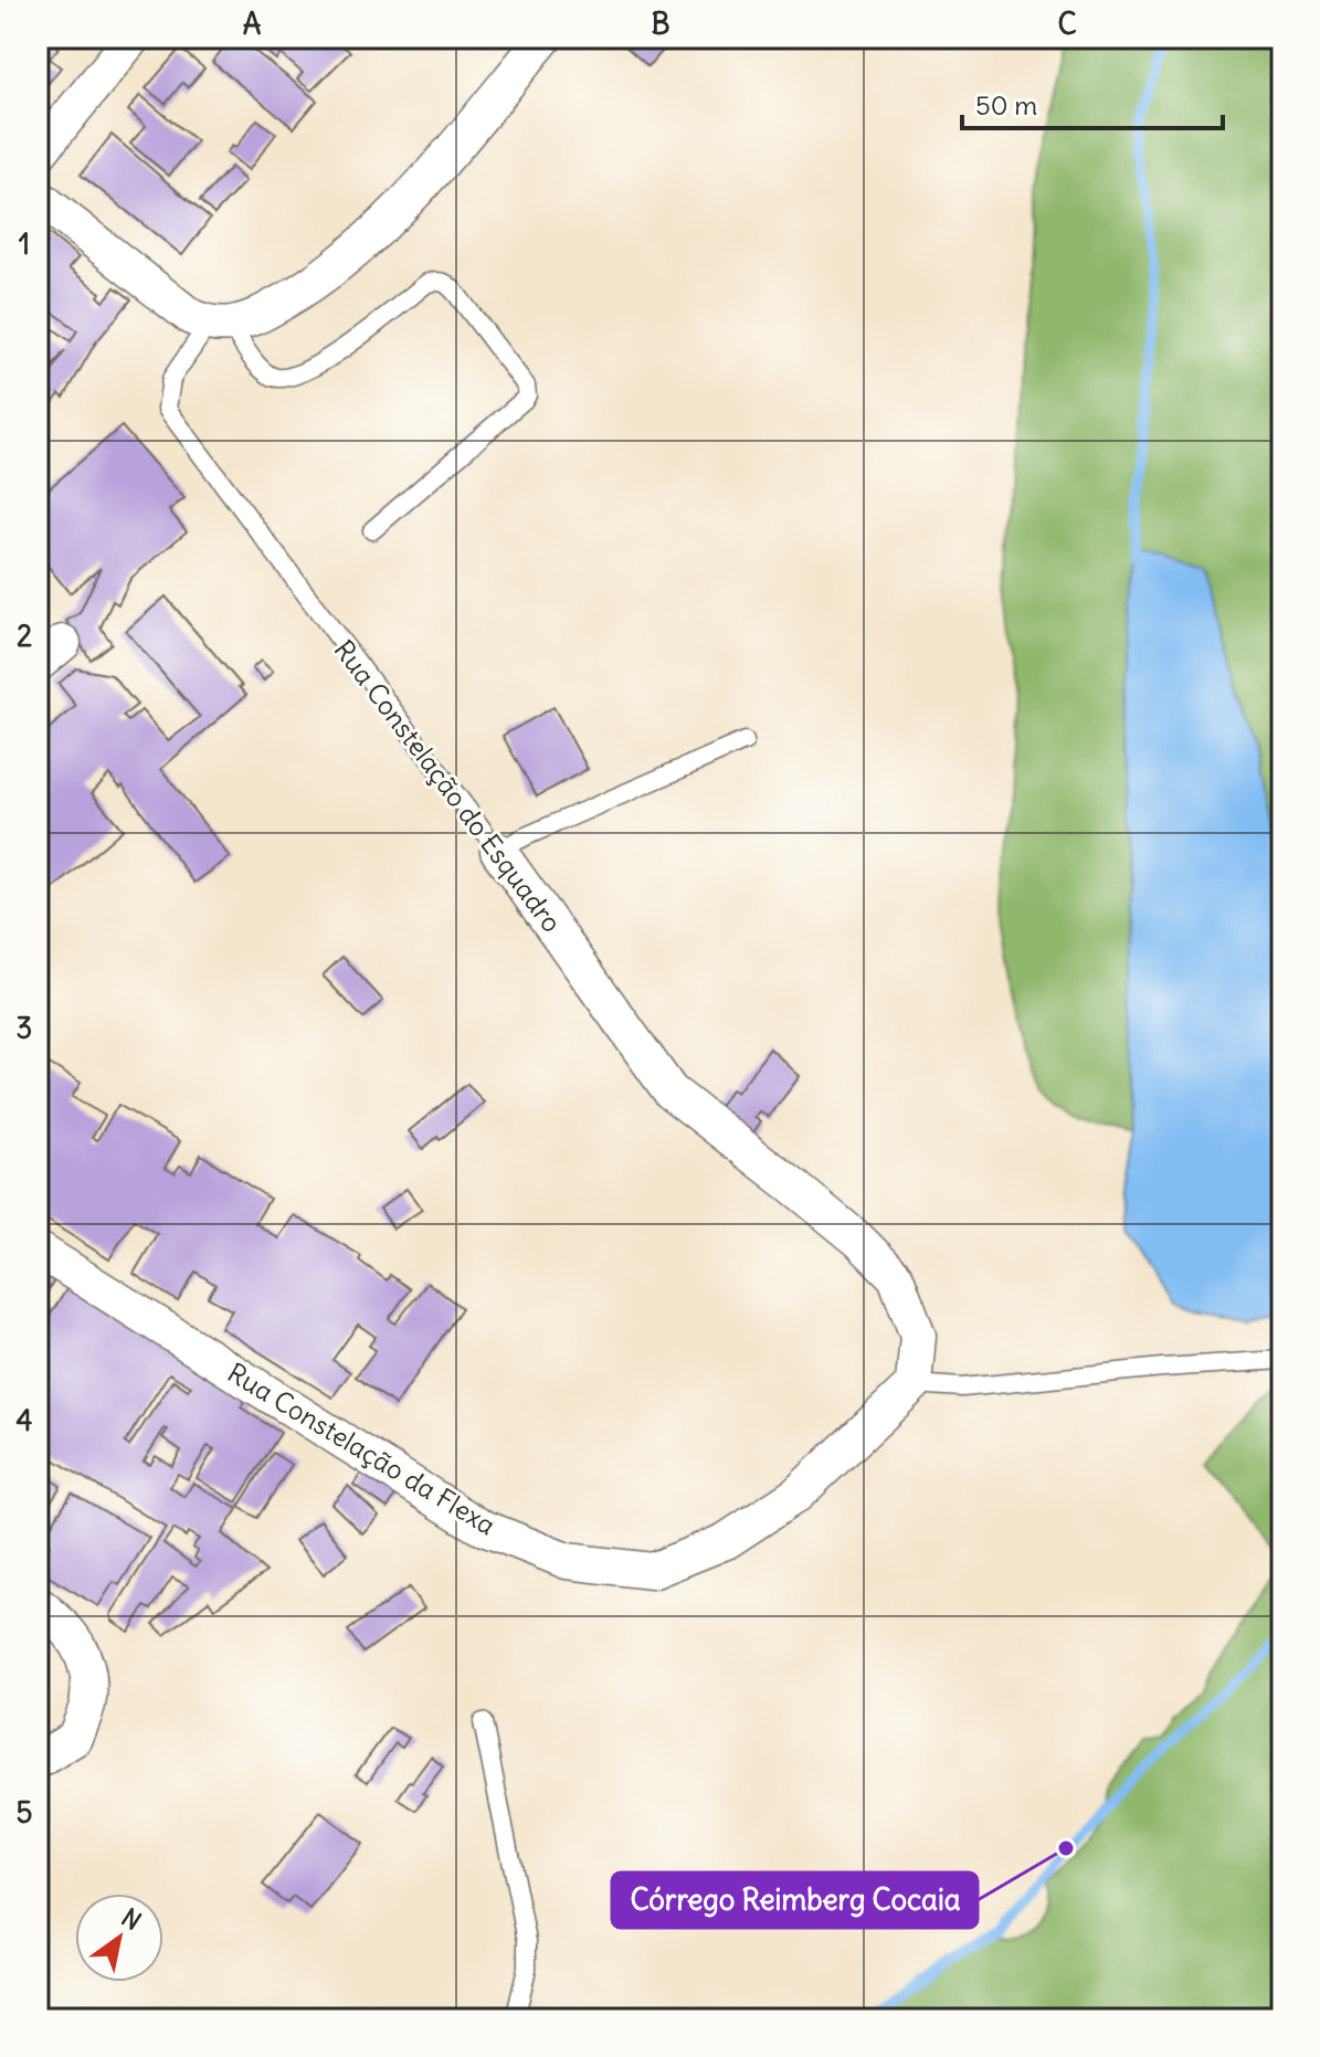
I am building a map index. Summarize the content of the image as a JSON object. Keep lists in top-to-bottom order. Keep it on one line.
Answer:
{"streets":{"street":["Rua Constelação do Esquadro","Rua Constelação da Flexa"]},"crossings":[["Rua Constelação do Esquadro","Rua Constelação da Flexa"]],"places":["Córrego Reimberg Cocaia"],"scale_bar":"50 m","north":"top right","grid":{"columns":["A","B","C"],"rows":["1","2","3","4","5"]}}
